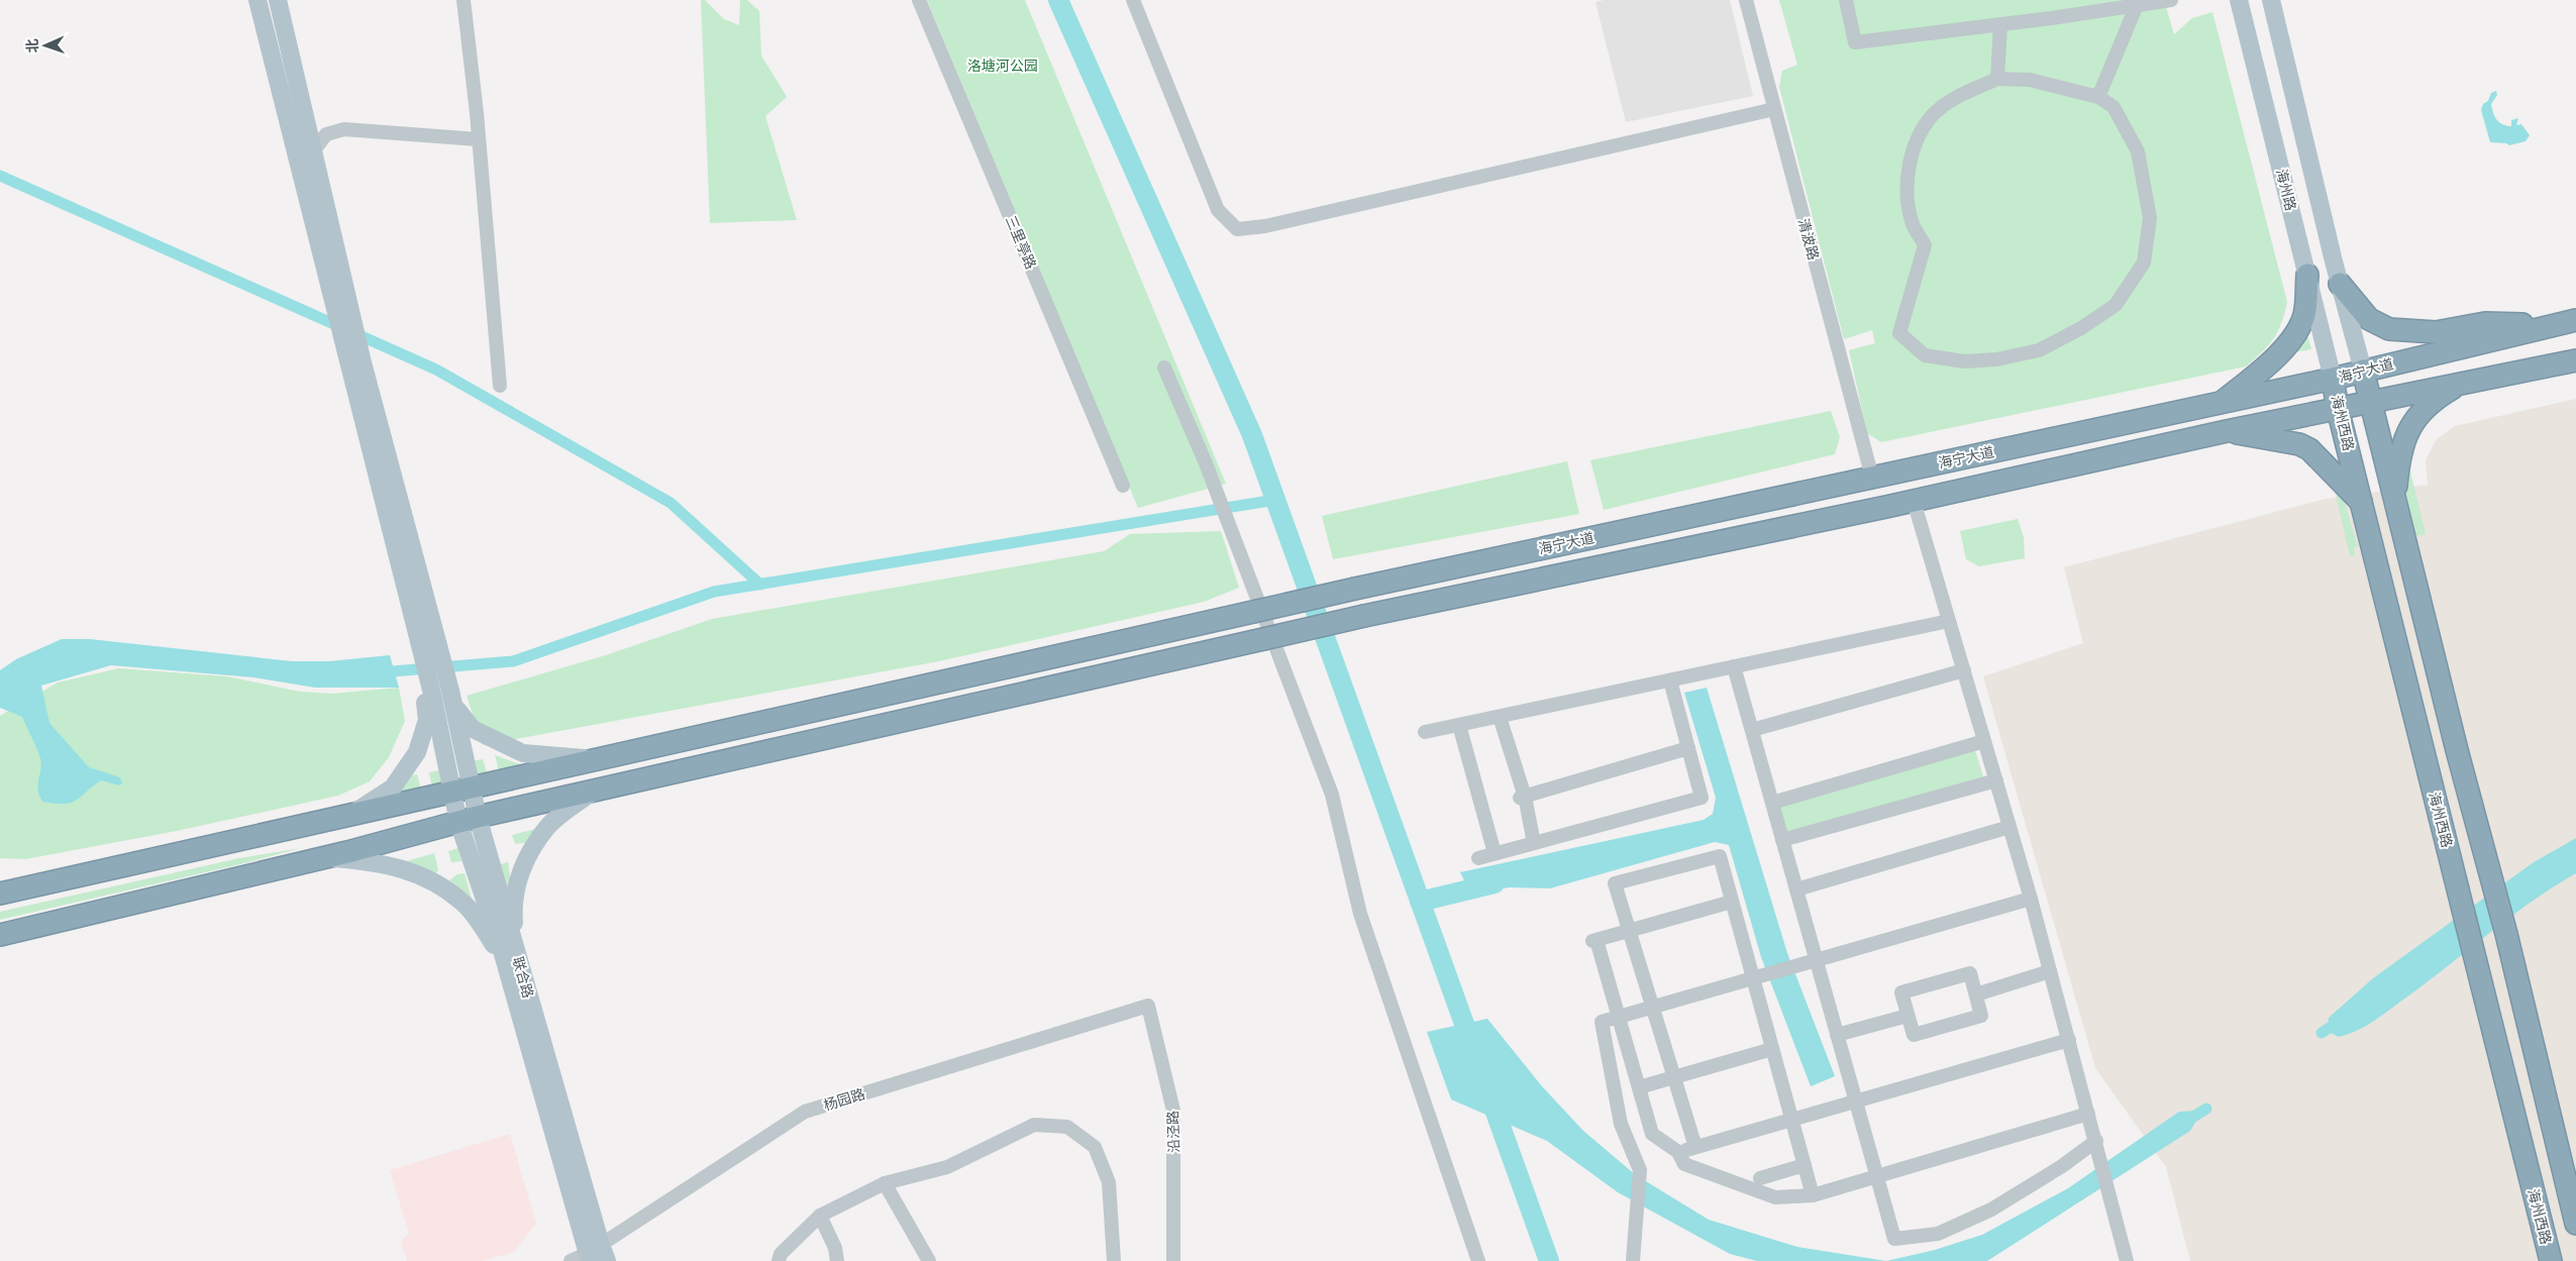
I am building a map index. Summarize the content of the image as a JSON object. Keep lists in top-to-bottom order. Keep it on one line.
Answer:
{"streets":{"highway":["海宁大道","海州西路"],"main road":["海州路"],"street":["清波路","三里亭路","杨园路","沿泾路"]},"crossings":[["海州路","海宁大道"],["海州路","海州西路"],["清波路","海宁大道"],["海宁大道","海州西路"],["杨园路","沿泾路"]],"parks":["洛塘河公园"],"north":"left"}
